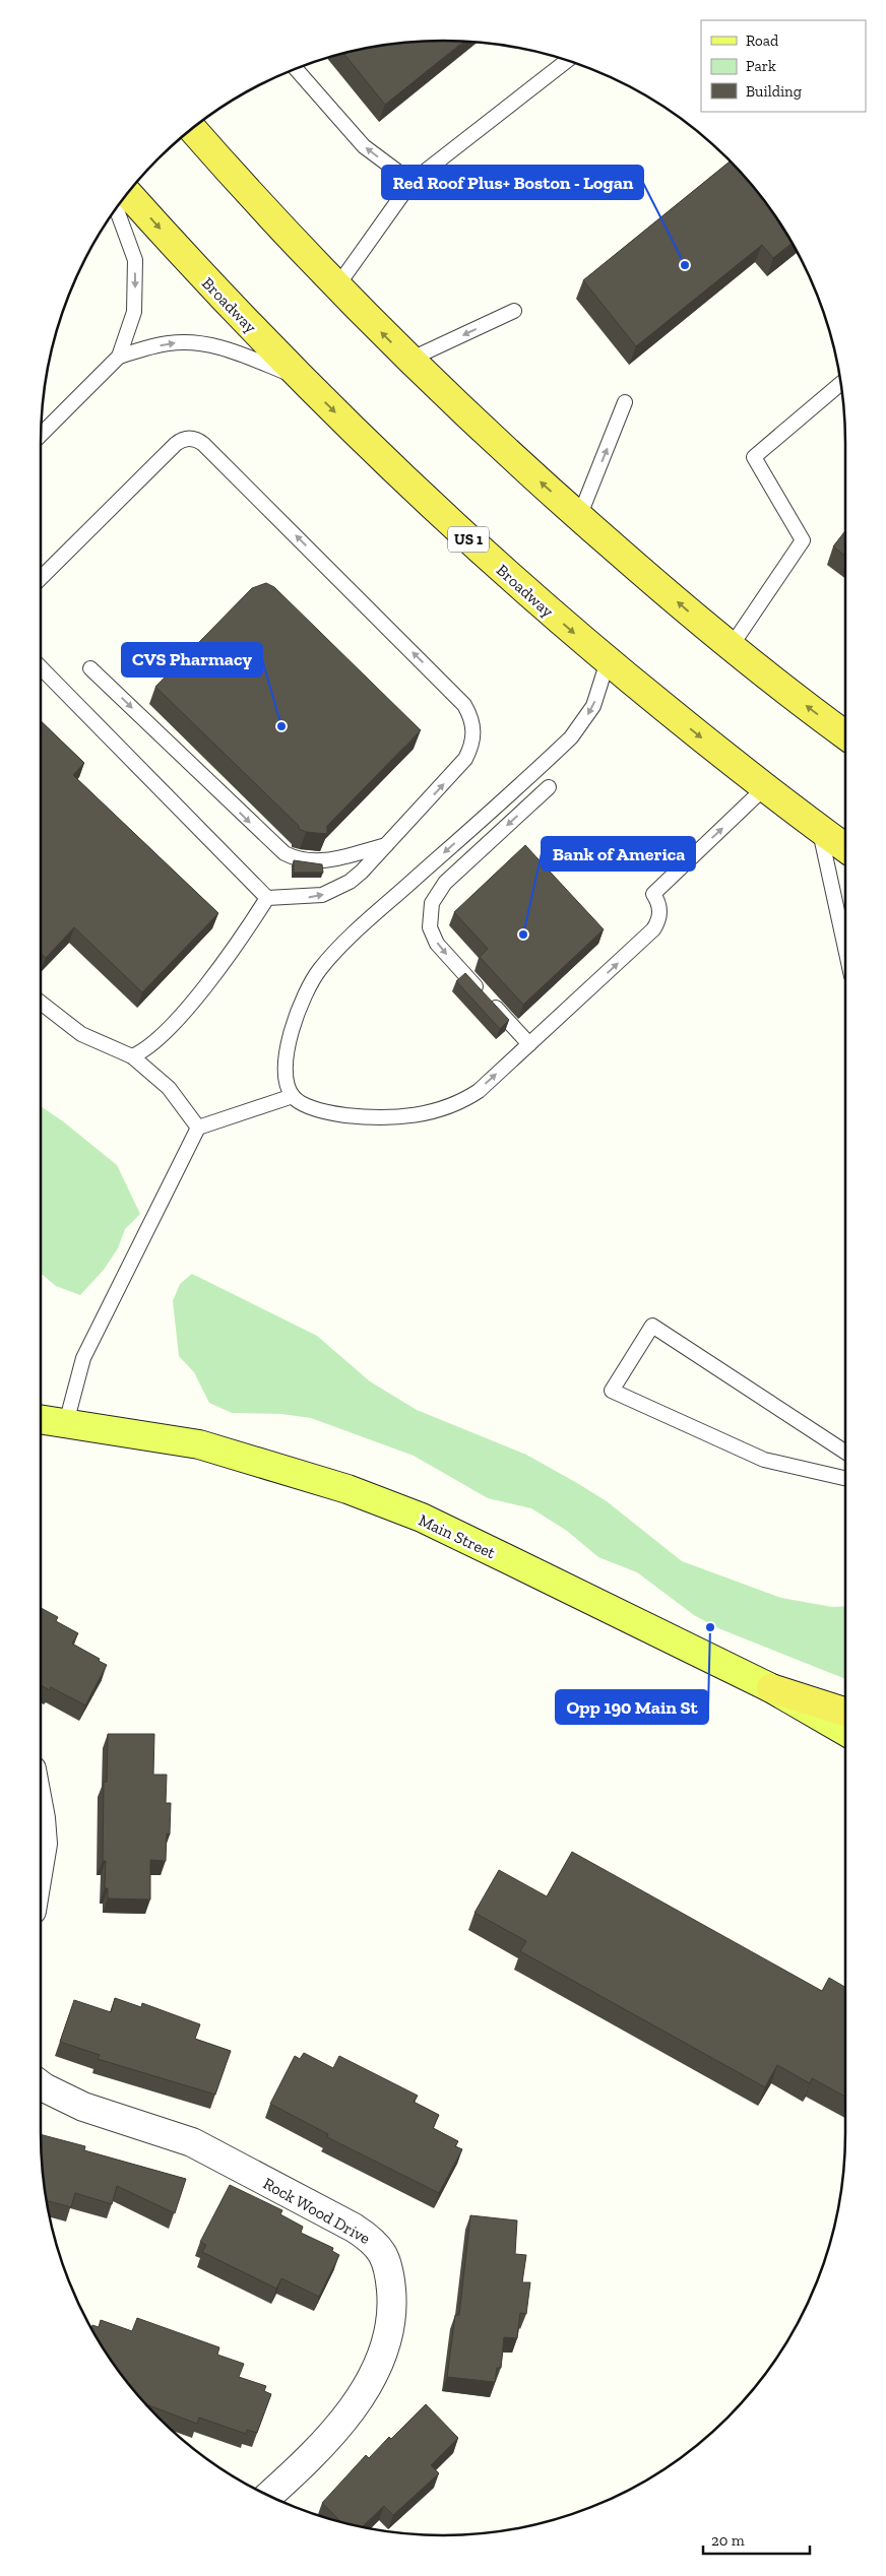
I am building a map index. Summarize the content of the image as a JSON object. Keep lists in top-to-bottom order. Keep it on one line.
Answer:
{"streets":{"highway":["Broadway","US 1"],"main road":["Main Street"],"street":["Rock Wood Drive"]},"places":["Red Roof Plus+ Boston - Logan","CVS Pharmacy","Bank of America","Opp 190 Main St"],"legend":["Road","Park","Building"],"scale_bar":"20 m"}
